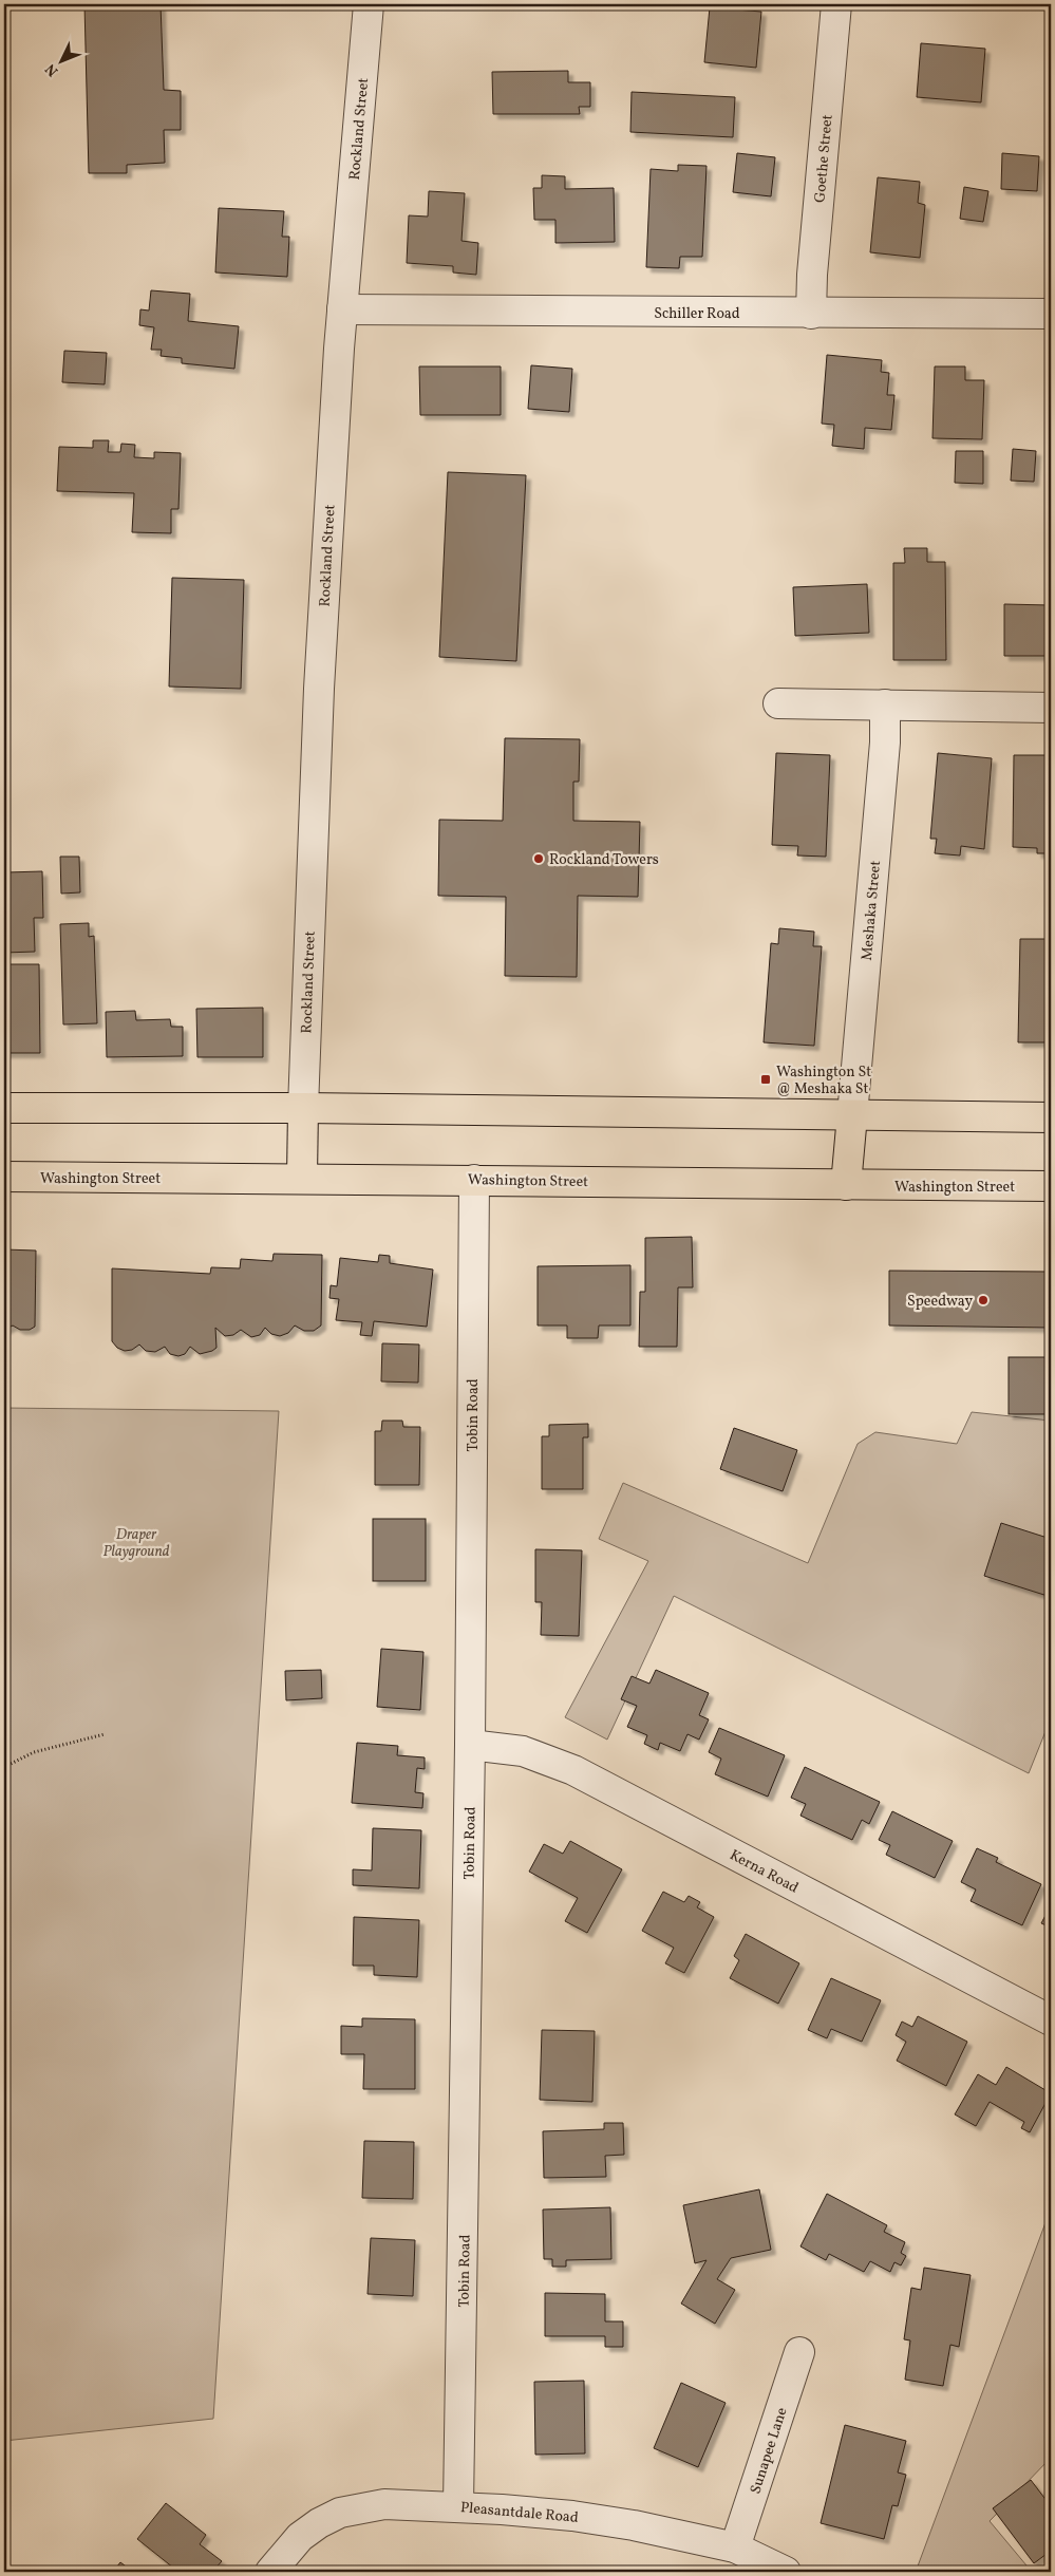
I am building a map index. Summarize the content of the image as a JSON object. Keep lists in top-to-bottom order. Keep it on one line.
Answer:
{"streets":{"main road":["Washington Street"],"street":["Rockland Street","Goethe Street","Schiller Road","Meshaka Street","Tobin Road","Kerna Road","Sunapee Lane","Pleasantdale Road"]},"crossings":[["Rockland Street","Schiller Road"],["Goethe Street","Schiller Road"],["Washington Street","Tobin Road"],["Tobin Road","Kerna Road"],["Tobin Road","Pleasantdale Road"],["Sunapee Lane","Pleasantdale Road"]],"parks":["Draper Playground"],"places":{"other":["Rockland Towers","Speedway"],"transit":["Washington St @ Meshaka St"]},"north":"bottom left"}
